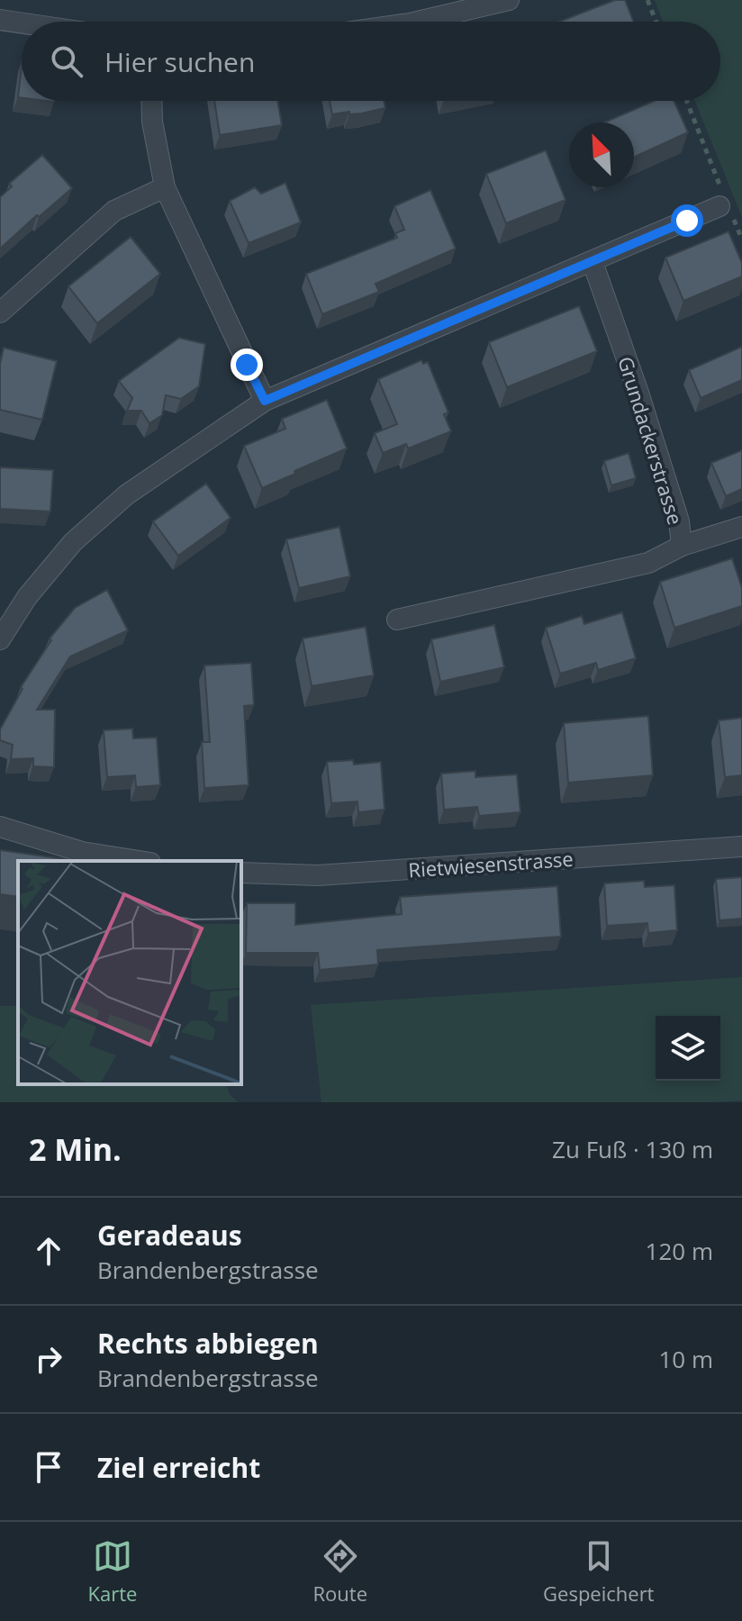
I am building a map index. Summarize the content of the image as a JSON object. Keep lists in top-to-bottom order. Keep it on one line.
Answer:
{"streets":{"street":["Grundackerstrasse","Rietwiesenstrasse"]},"north":"top left","page":{"search":"Hier suchen","heading":["2 Min.","Zu Fuß · 130 m"],"list":[["Geradeaus","Brandenbergstrasse","120 m"],["Rechts abbiegen","Brandenbergstrasse","10 m"],"Ziel erreicht"],"nav":["Karte","Route","Gespeichert"]}}
